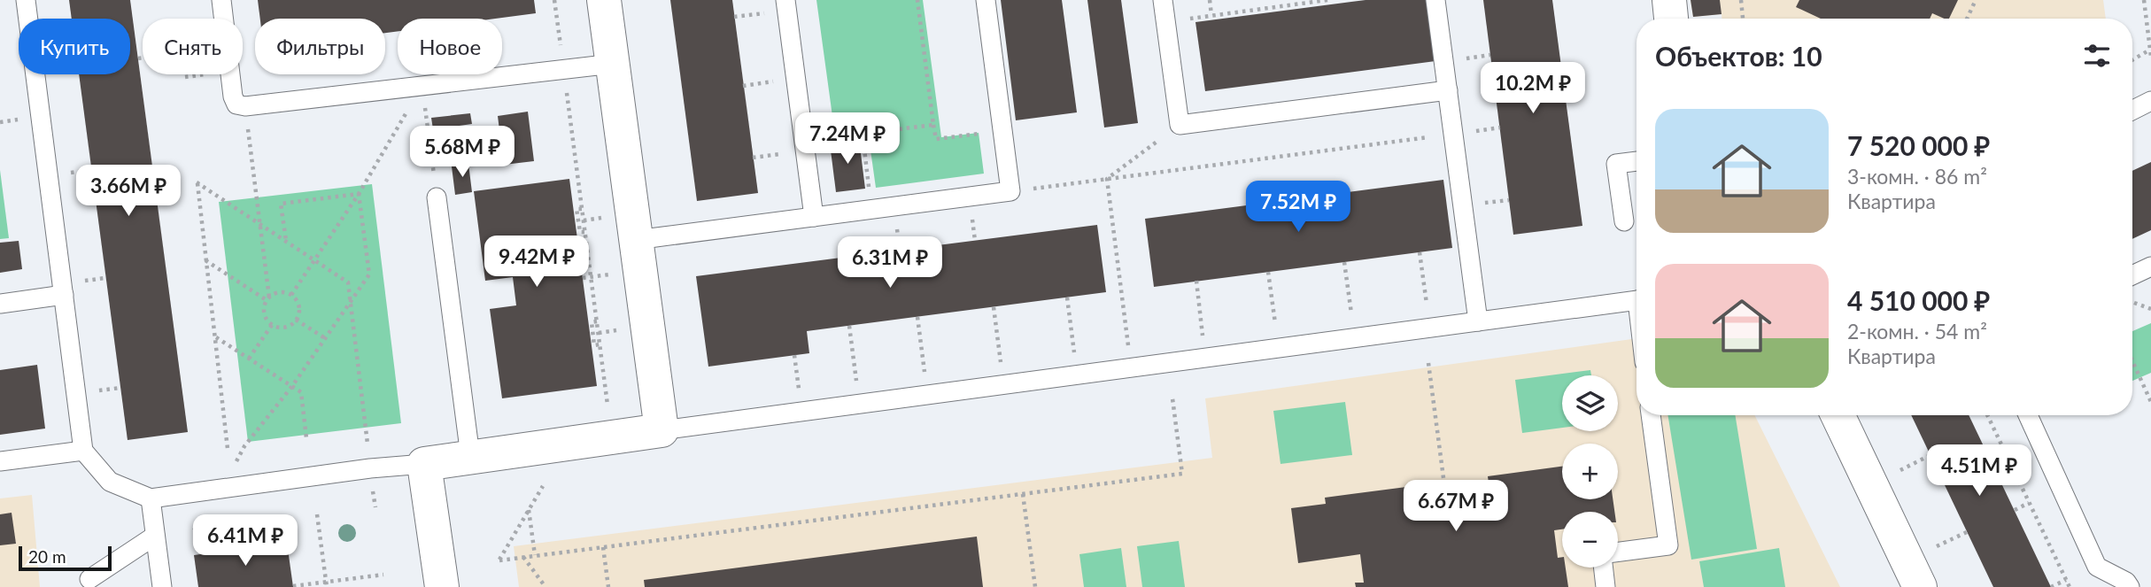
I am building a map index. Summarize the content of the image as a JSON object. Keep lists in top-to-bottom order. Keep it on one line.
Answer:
{"scale_bar":"20 m","page":{"chip":["Купить","Снять","Фильтры","Новое"],"heading":"Объектов: 10","price":["10.2M ₽","7.24M ₽","5.68M ₽","3.66M ₽","7.52M ₽","9.42M ₽","6.31M ₽","4.51M ₽","6.67M ₽","6.41M ₽"],"list":[{"name":"7 520 000 ₽","note":"3-комн. · 86 m² · Квартира"},{"name":"4 510 000 ₽","note":"2-комн. · 54 m² · Квартира"}],"map_buttons":["+","−"],"scale":"20 m"}}
